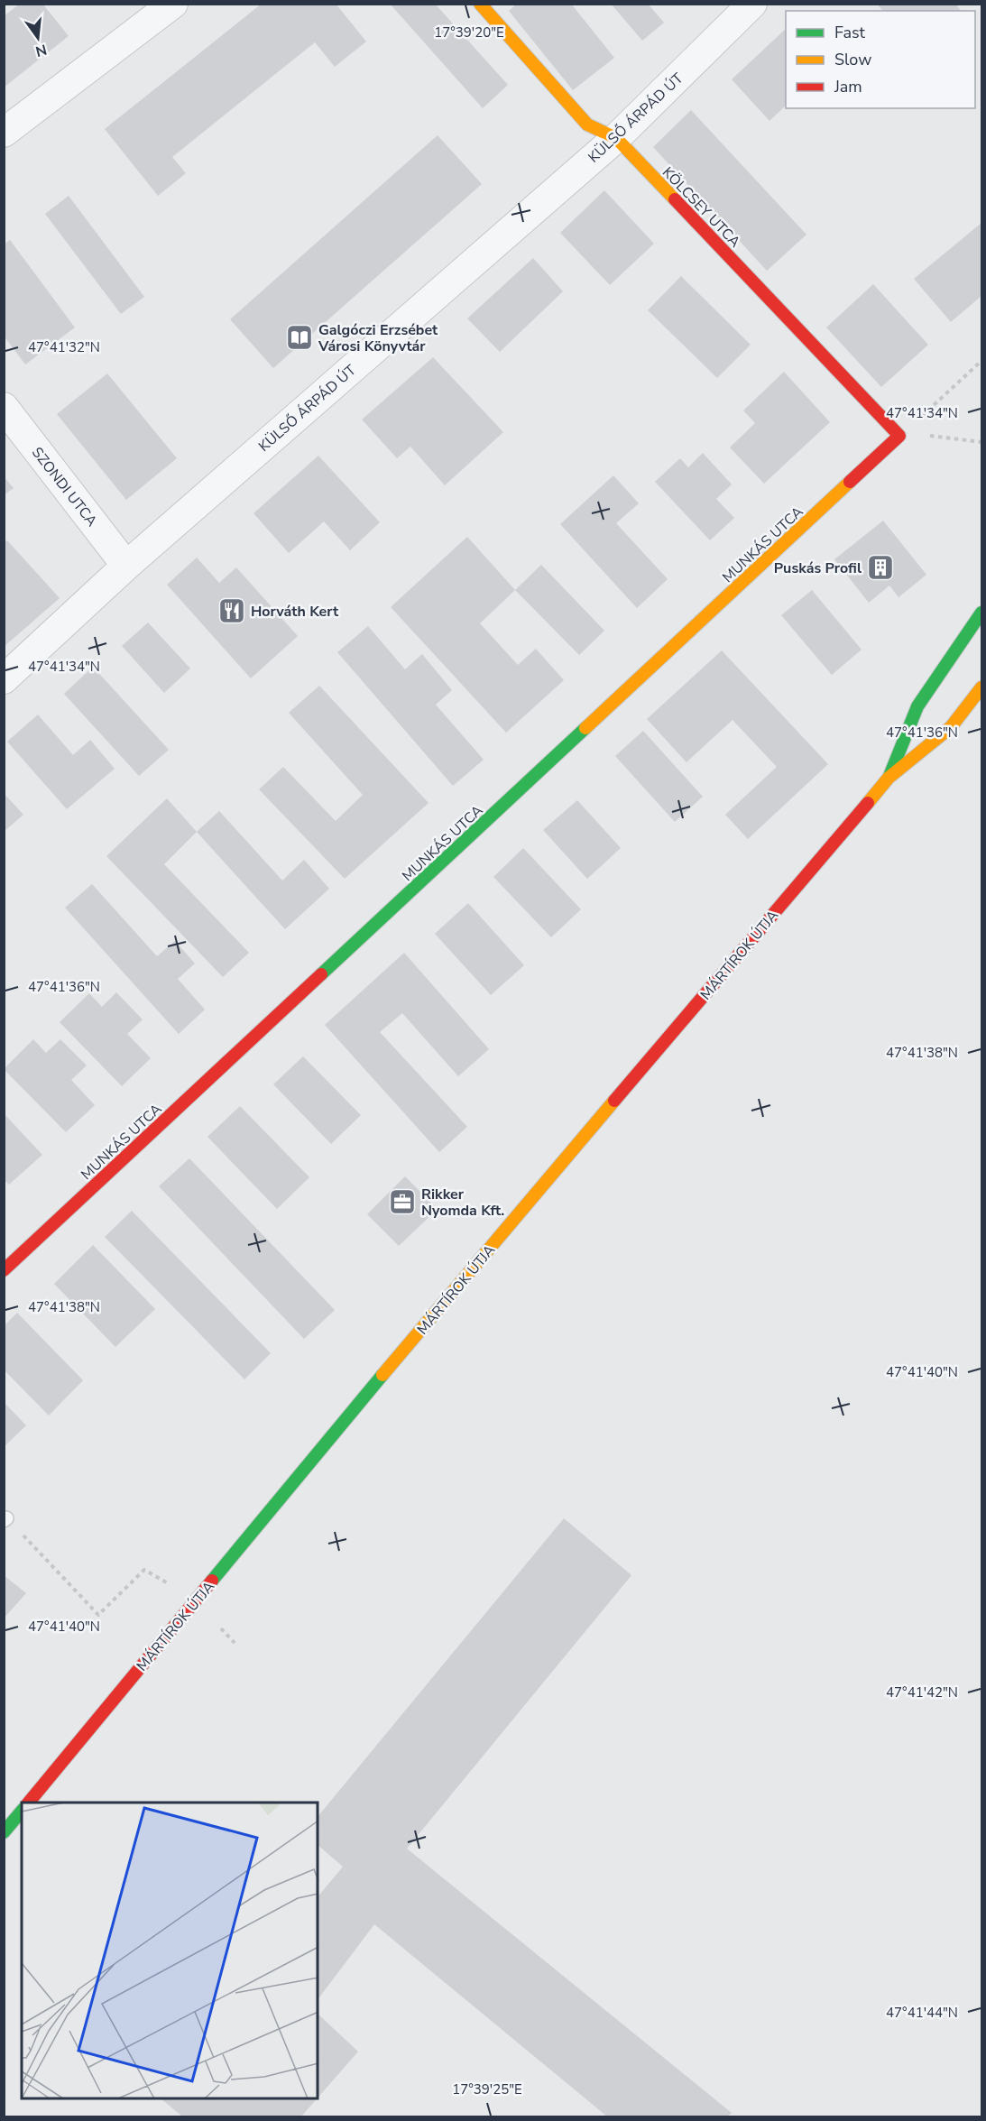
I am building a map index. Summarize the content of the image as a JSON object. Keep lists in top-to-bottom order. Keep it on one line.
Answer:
{"streets":{"street":["KÜLSŐ ÁRPÁD ÚT","KÖLCSEY UTCA","SZONDI UTCA","MUNKÁS UTCA","MÁRTÍROK ÚTJA"]},"crossings":[["KÜLSŐ ÁRPÁD ÚT","KÖLCSEY UTCA"],["KÜLSŐ ÁRPÁD ÚT","SZONDI UTCA"],["KÖLCSEY UTCA","MUNKÁS UTCA"]],"places":{"library":["Galgóczi Erzsébet Városi Könyvtár"],"building":["Puskás Profil"],"restaurant":["Horváth Kert"],"office":["Rikker Nyomda Kft."]},"legend":["Fast","Slow","Jam"],"north":"bottom","coordinates":["17°39'20\"E","47°41'32\"N","47°41'34\"N","47°41'36\"N","47°41'38\"N","47°41'40\"N","47°41'42\"N","47°41'44\"N","17°39'25\"E"]}
